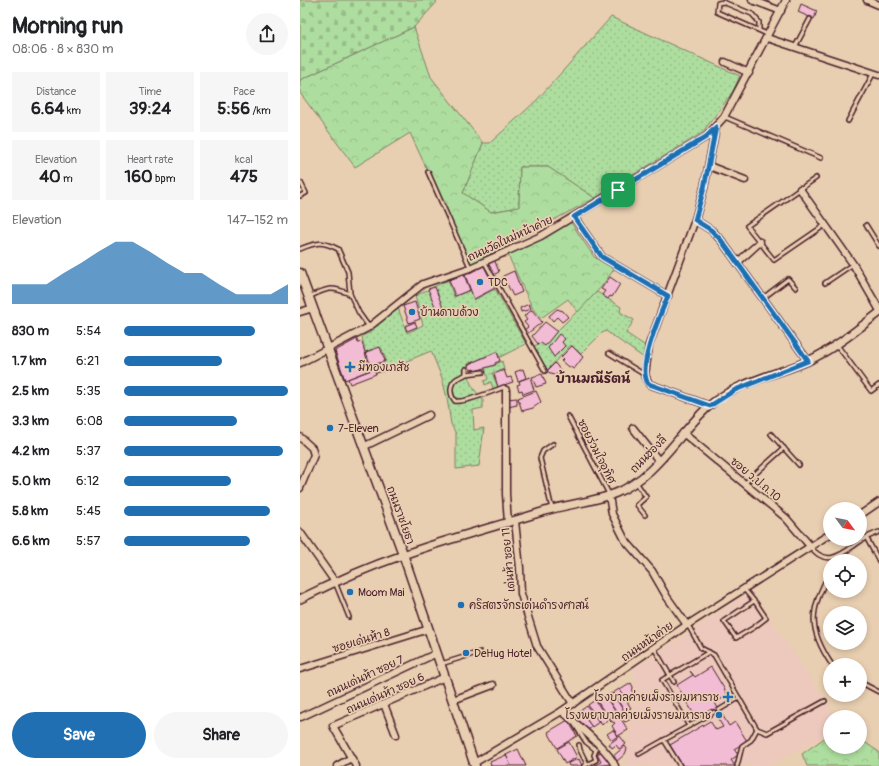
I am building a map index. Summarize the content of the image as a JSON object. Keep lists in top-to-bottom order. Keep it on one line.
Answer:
{"streets":{"main road":["ถนนราชโยธา"],"street":["ถนนวัดใหม่หน้าค่าย","ถนนฮ่องลี","ซอย ว.ป.ถ.10","เด่นห้า ซอย 11","ซอยเด่นห้า 8","ถนนหน้าค่าย","ถนนเด่นห้า ซอย 7","ถนนเด่นห้า ซอย 6"],"lane":["ซอยร่วมใจอุทิศ"]},"crossings":[["ถนนวัดใหม่หน้าค่าย","ถนนราชโยธา"],["ซอยร่วมใจอุทิศ","ถนนฮ่องลี"],["ถนนฮ่องลี","ซอย ว.ป.ถ.10"],["ถนนฮ่องลี","ถนนราชโยธา"],["ถนนฮ่องลี","เด่นห้า ซอย 11"],["ซอย ว.ป.ถ.10","ถนนหน้าค่าย"],["ถนนราชโยธา","ซอยเด่นห้า 8"],["ถนนราชโยธา","ถนนหน้าค่าย"],["ถนนราชโยธา","ถนนเด่นห้า ซอย 7"],["ถนนราชโยธา","ถนนเด่นห้า ซอย 6"],["เด่นห้า ซอย 11","ถนนหน้าค่าย"]],"districts":["บ้านมณีรัตน์"],"places":{"other":["TDC","บ้านดาบด้วง","7-Eleven","Moom Mai","คริสตรจักรเด่นดำรงศาสน์","DeHug Hotel","โรงพยาบาลค่ายเม็งรายมหาราช"],"health":["มีทองเภสัช","โรงบาลค่ายเม็งรายมหาราช"]},"north":"bottom right","page":{"heading":["Morning run","08:06 · 8 × 830 m"],"stats":[["Distance","6.64 km"],["Time","39:24"],["Pace","5:56 /km"],["Elevation","40 m"],["Heart rate","160 bpm"],["kcal","475"]],"chart":["Elevation","147–152 m"],"list":[{"name":"830 m","note":"5:54"},{"name":"1.7 km","note":"6:21"},{"name":"2.5 km","note":"5:35"},{"name":"3.3 km","note":"6:08"},{"name":"4.2 km","note":"5:37"},{"name":"5.0 km","note":"6:12"},{"name":"5.8 km","note":"5:45"},{"name":"6.6 km","note":"5:57"}],"map_buttons":["+","−"],"buttons":["Save","Share"]}}
